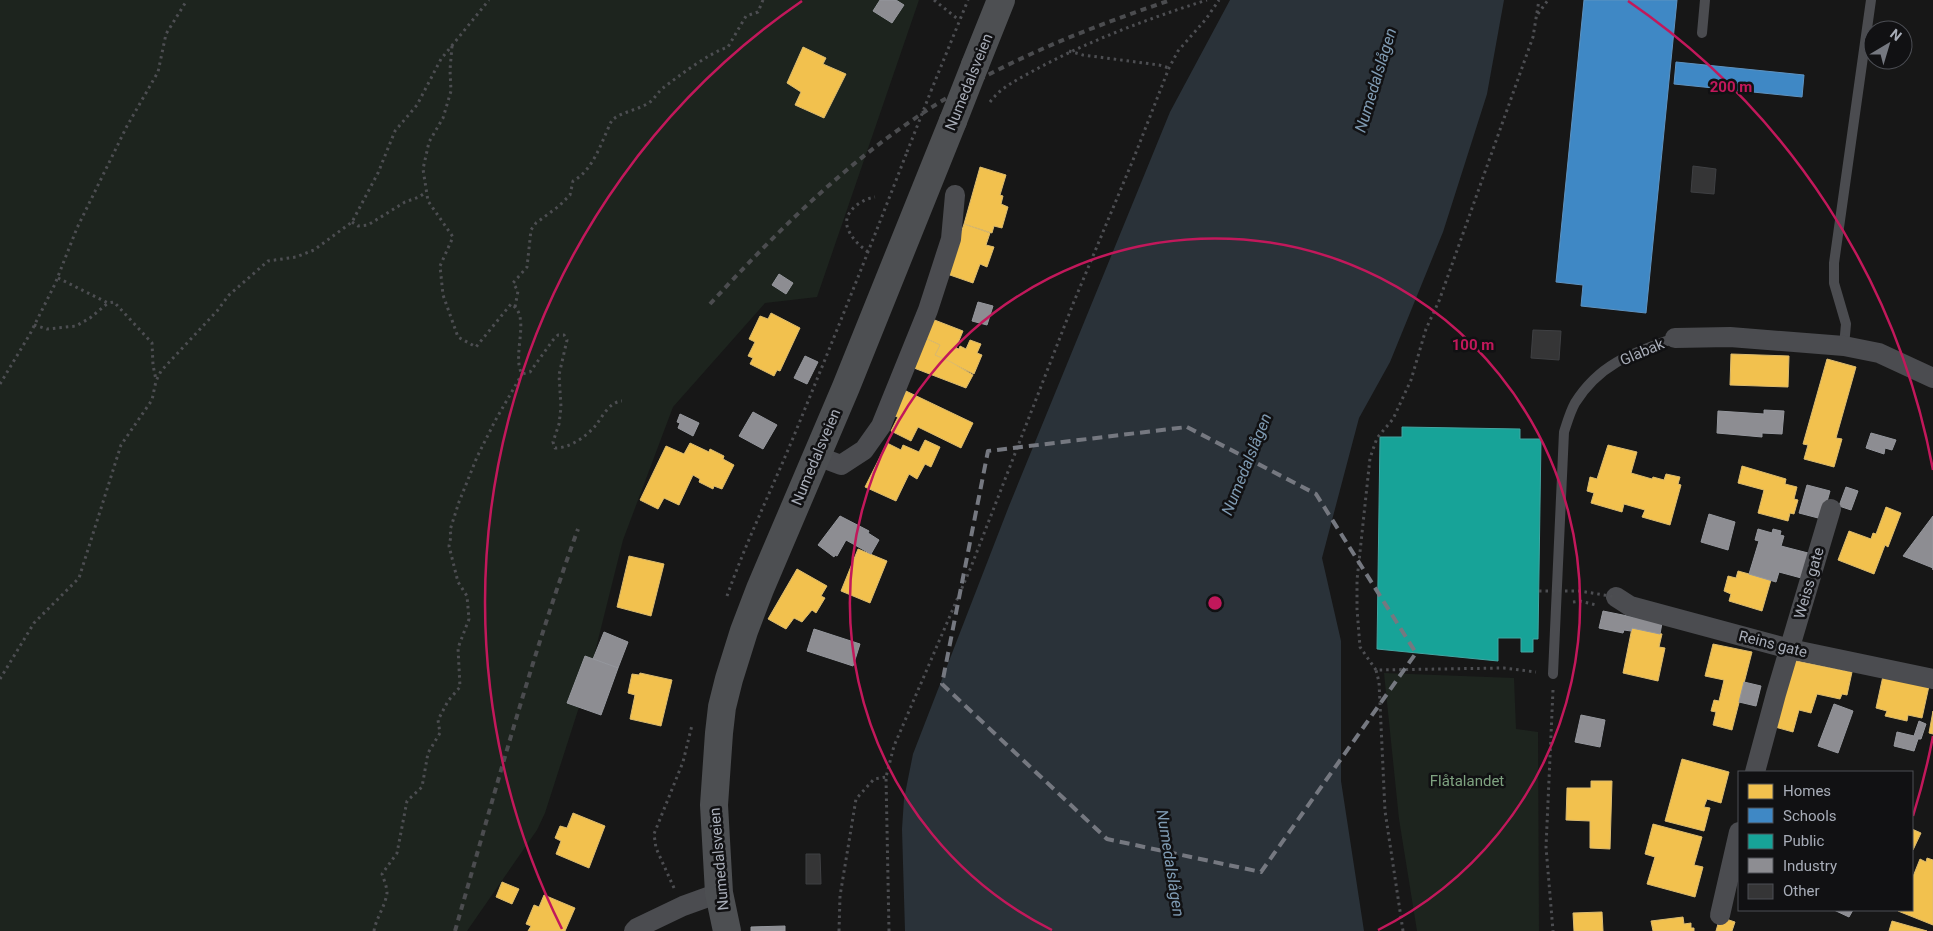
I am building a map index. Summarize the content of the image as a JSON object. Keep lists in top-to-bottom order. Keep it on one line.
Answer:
{"streets":{"main road":["Numedalsveien"],"street":["Glabak","Weiss gate","Reins gate"]},"crossings":[["Weiss gate","Reins gate"]],"water":["Numedalslågen"],"parks":["Flåtalandet"],"legend":["Homes","Schools","Public","Industry","Other"],"north":"top right","rings":["200 m","100 m"]}
